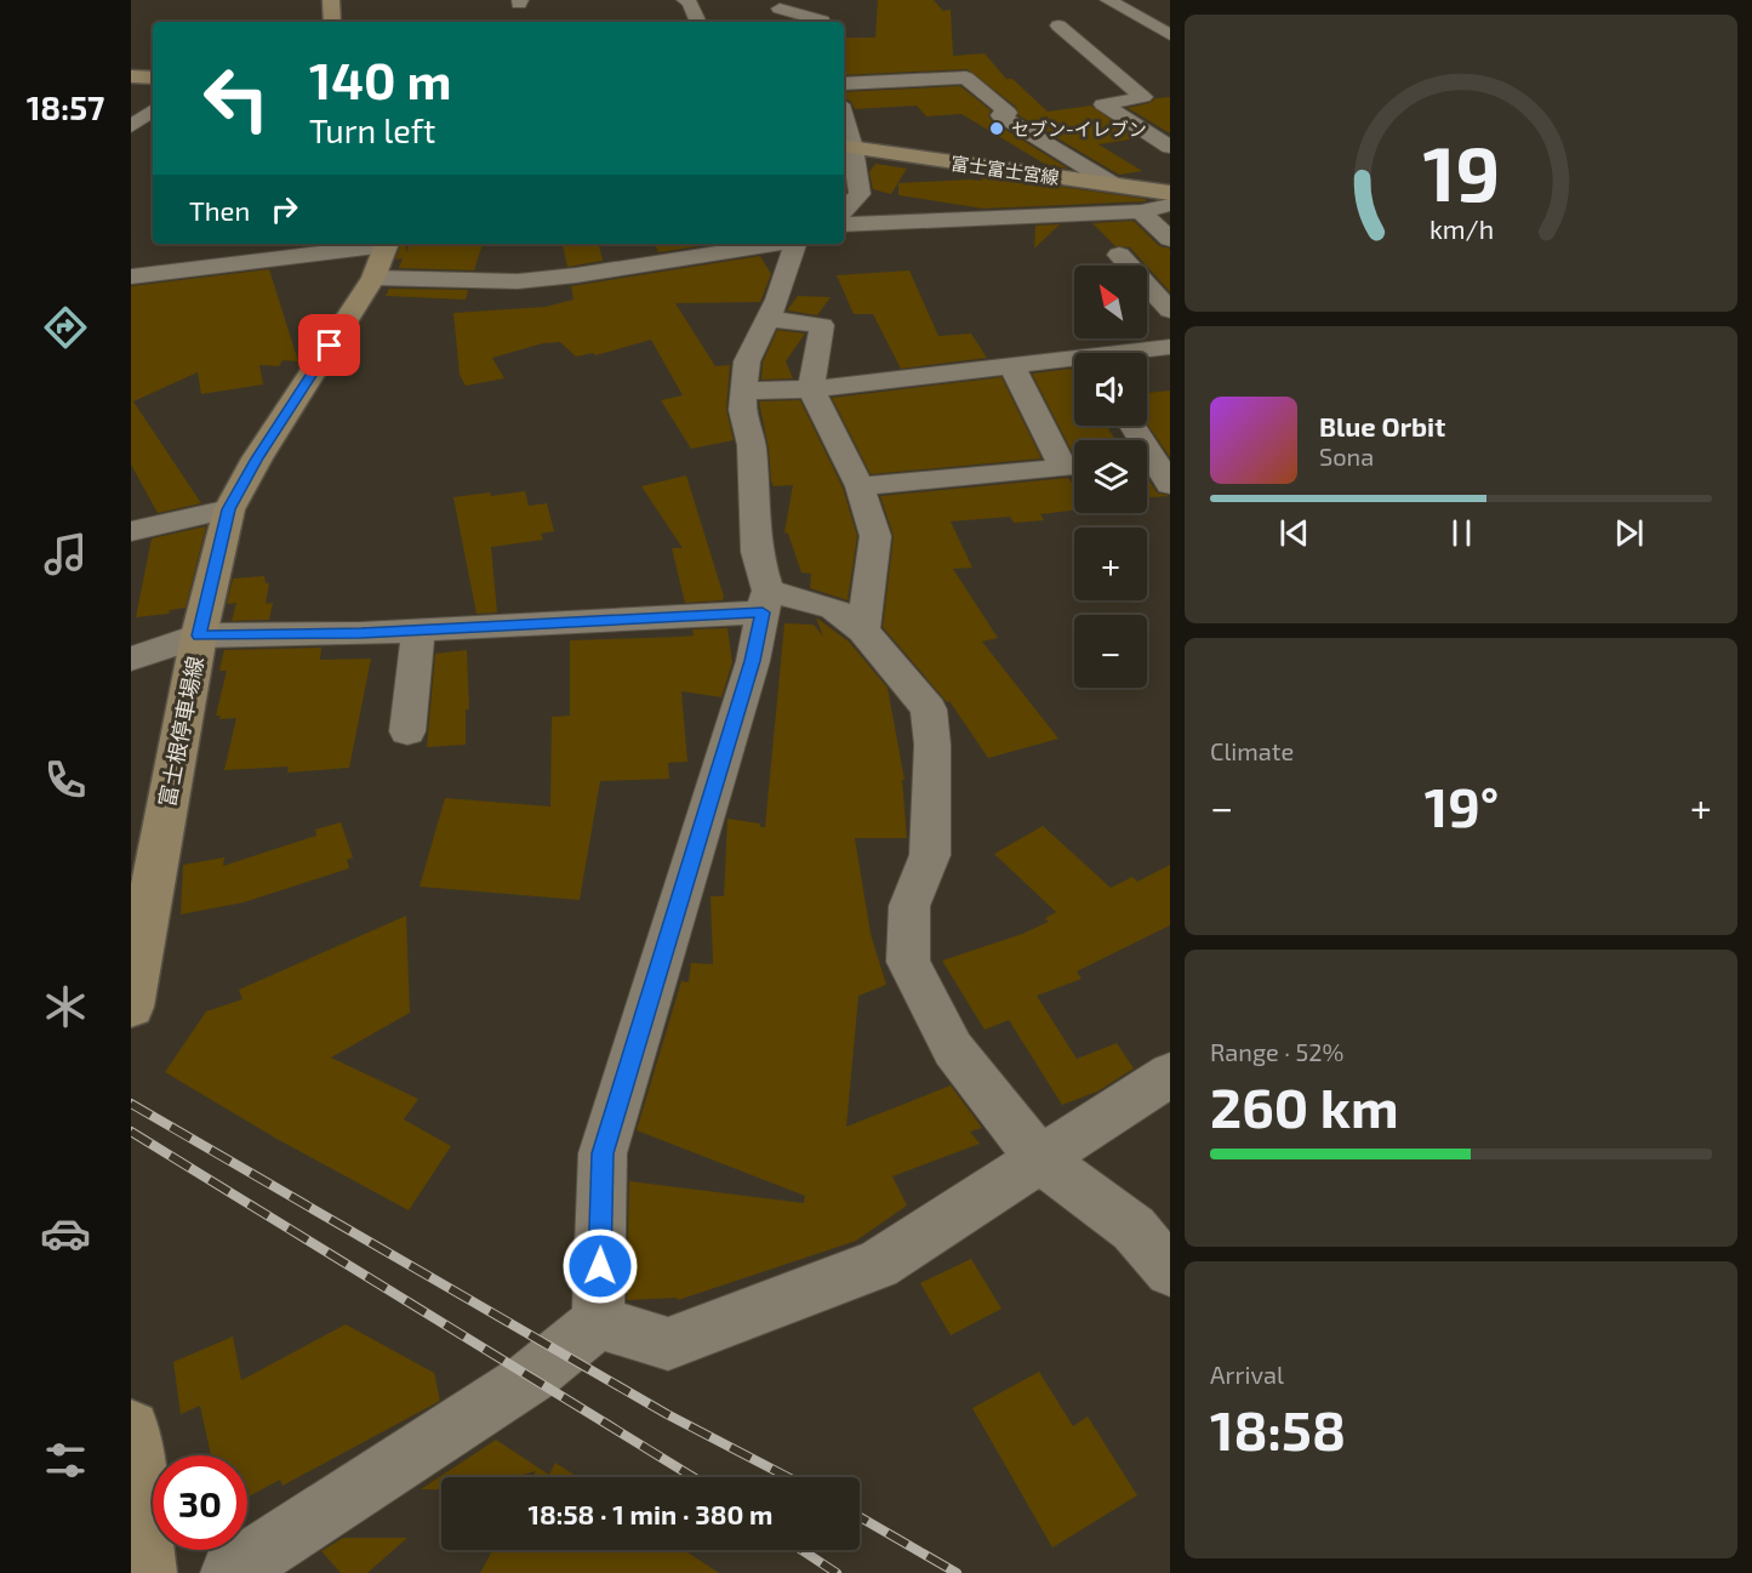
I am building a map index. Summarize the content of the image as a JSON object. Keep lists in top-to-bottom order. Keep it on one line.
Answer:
{"streets":{"main road":["富士富士宮線","富士根停車場線"]},"places":["セブン-イレブン"],"north":"top left","page":{"tabs":"18:57","turn":["140 m","Turn left"],"then":"Then","map_buttons":["+","−"],"song":["Blue Orbit","Sona"],"tile":["Climate",["Range · 52%","260 km"],["Arrival","18:58"]],"heat":["−","19°","+"],"limit":"30","trip":"18:58 · 1 min · 380 m","gauge":["19","km/h"]}}
